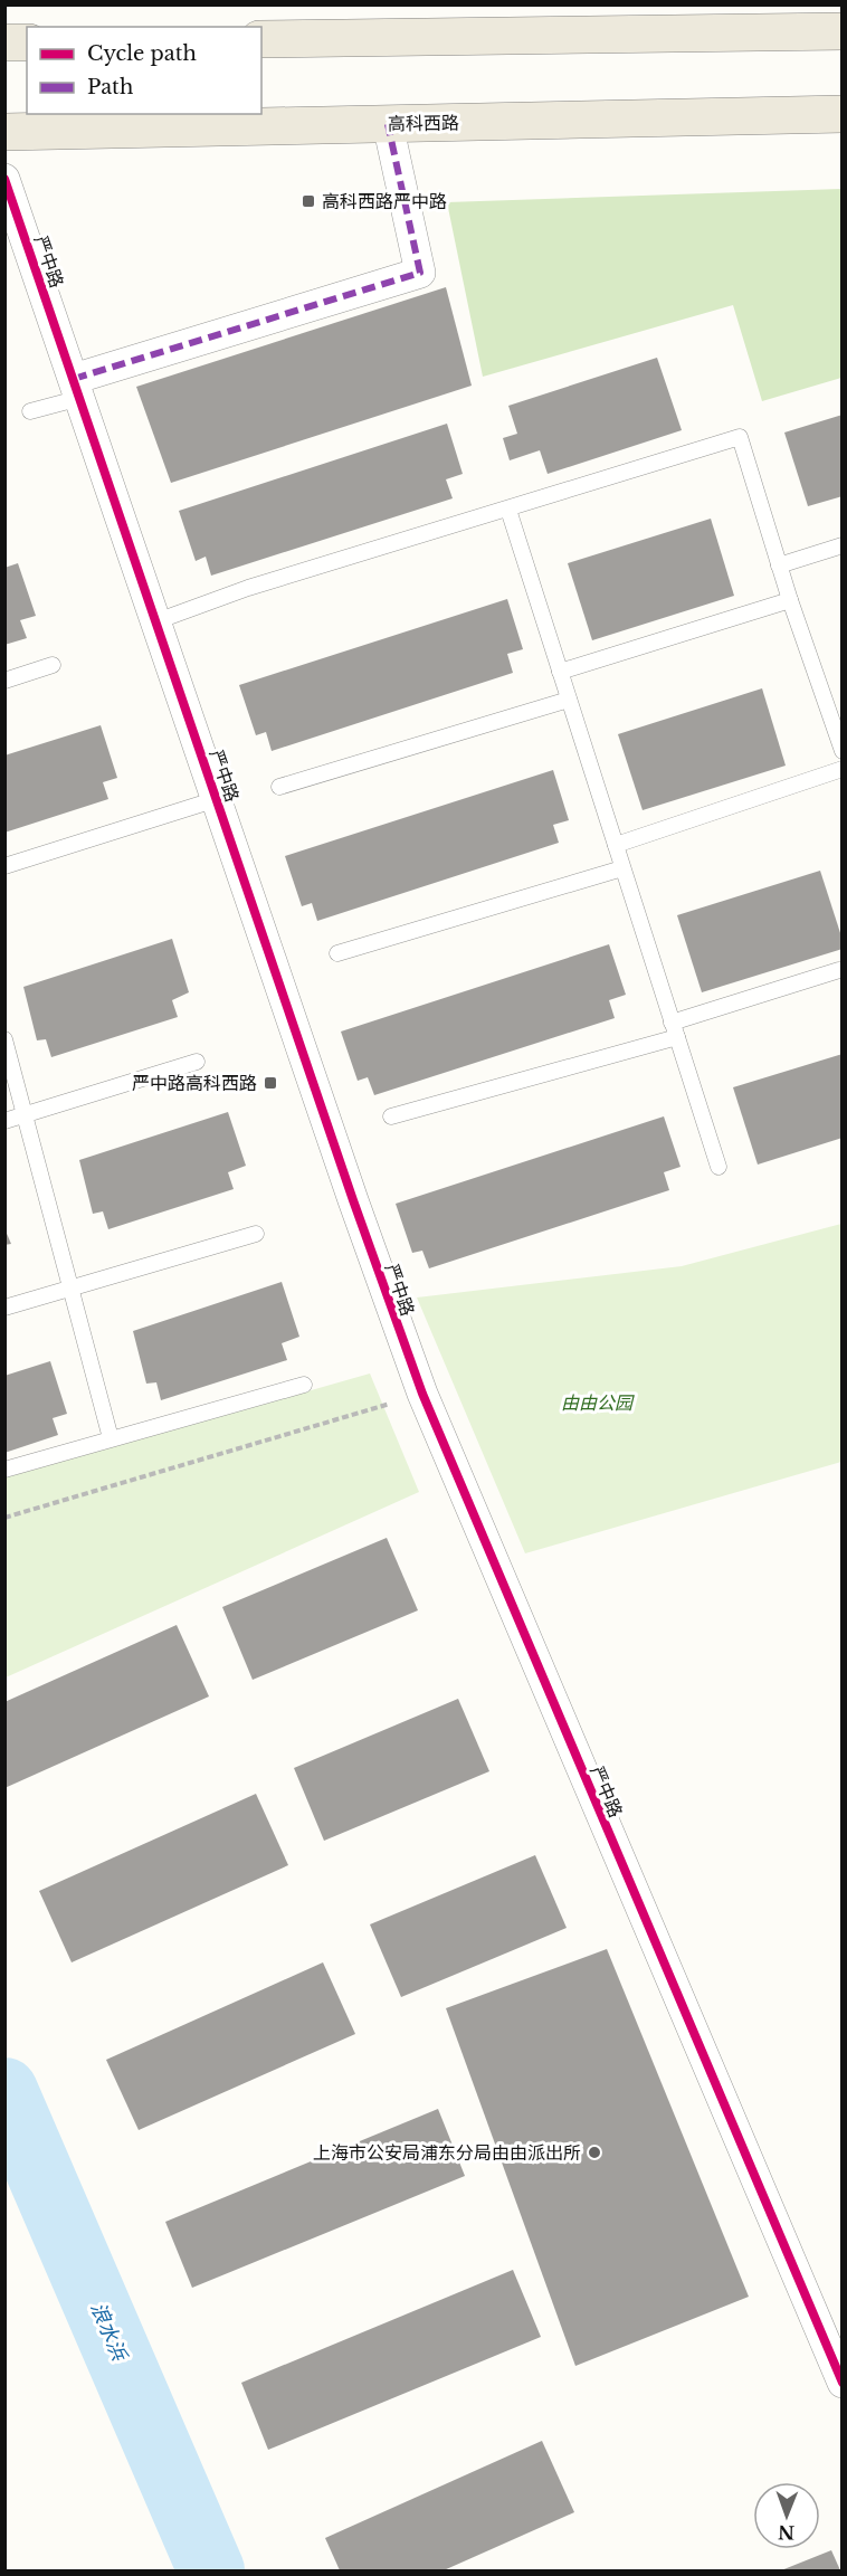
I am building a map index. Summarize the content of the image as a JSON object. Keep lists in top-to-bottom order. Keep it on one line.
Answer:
{"streets":{"main road":["高科西路"],"street":["严中路"]},"water":["浪水浜"],"parks":["由由公园"],"places":{"transit":["高科西路严中路","严中路高科西路"],"other":["上海市公安局浦东分局由由派出所"]},"legend":["Cycle path","Path"],"north":"bottom"}
